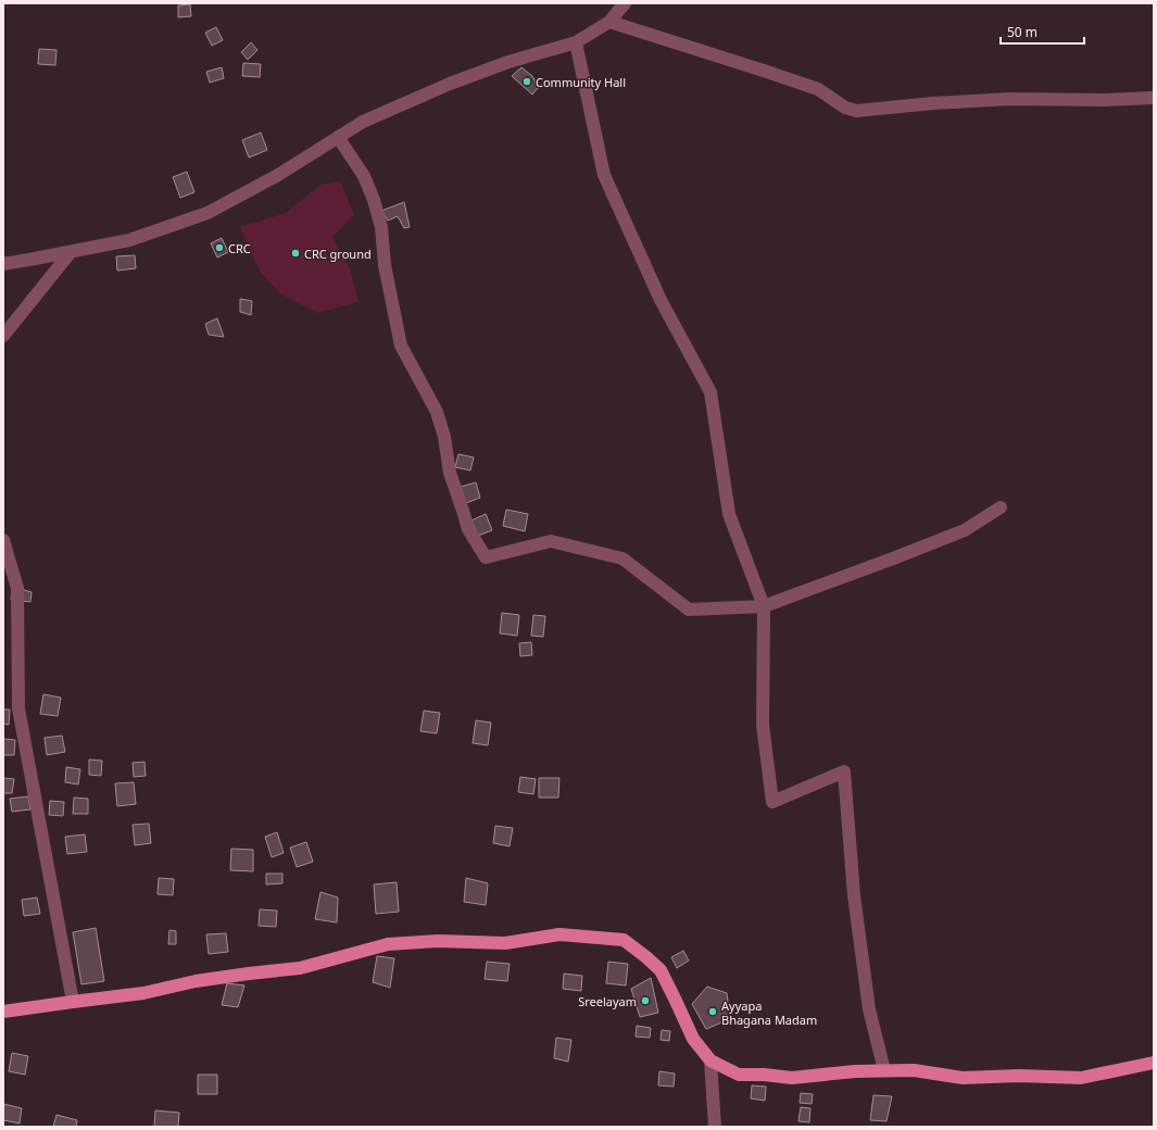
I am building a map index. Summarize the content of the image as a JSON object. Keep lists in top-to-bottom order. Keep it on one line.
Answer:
{"places":["Community Hall","CRC","CRC ground","Sreelayam","Ayyapa Bhagana Madam"],"scale_bar":"50 m"}
